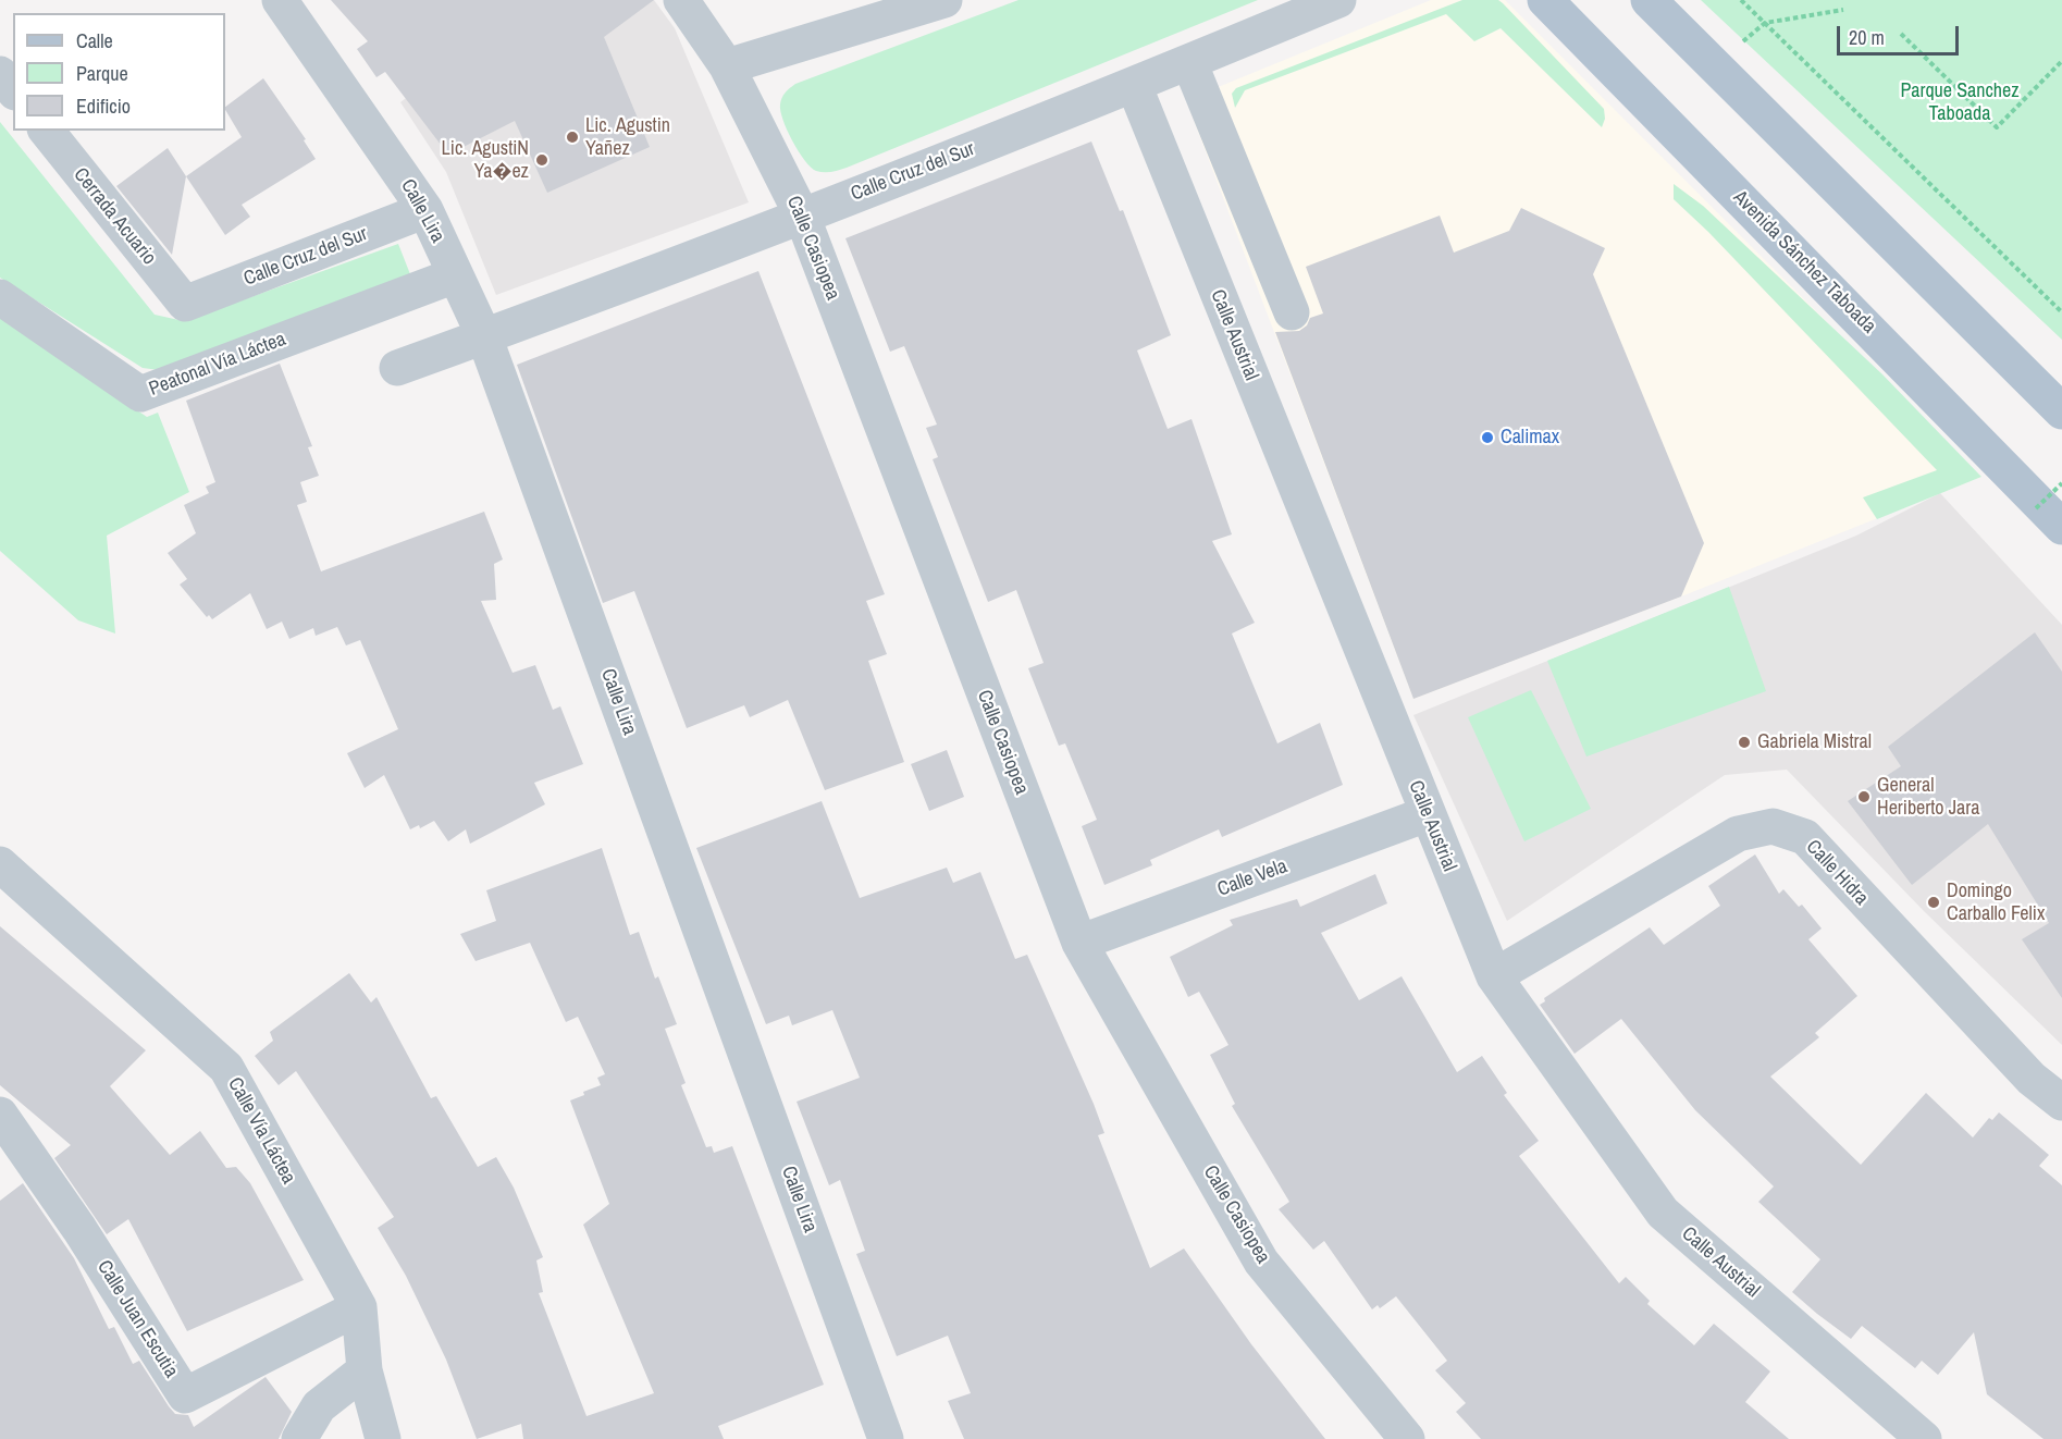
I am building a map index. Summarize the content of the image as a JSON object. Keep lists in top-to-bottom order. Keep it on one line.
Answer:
{"streets":{"main road":["Avenida Sánchez Taboada"],"street":["Calle Cruz del Sur","Calle Lira","Cerrada Acuario","Calle Casiopea","Calle Austrial","Peatonal Vía Láctea","Calle Hidra","Calle Vela","Calle Vía Láctea","Calle Juan Escutia"]},"crossings":[["Calle Cruz del Sur","Calle Lira"],["Calle Cruz del Sur","Cerrada Acuario"],["Calle Cruz del Sur","Calle Casiopea"],["Calle Cruz del Sur","Calle Austrial"],["Calle Lira","Peatonal Vía Láctea"],["Calle Casiopea","Calle Vela"],["Calle Austrial","Calle Hidra"],["Calle Austrial","Calle Vela"],["Calle Vía Láctea","Calle Juan Escutia"]],"parks":["Parque Sanchez Taboada"],"places":["Lic. Agustin Yañez","Lic. AgustiN Ya�ez","Calimax","Gabriela Mistral","General Heriberto Jara","Domingo Carballo Felix"],"legend":["Calle","Parque","Edificio"],"scale_bar":"20 m"}
